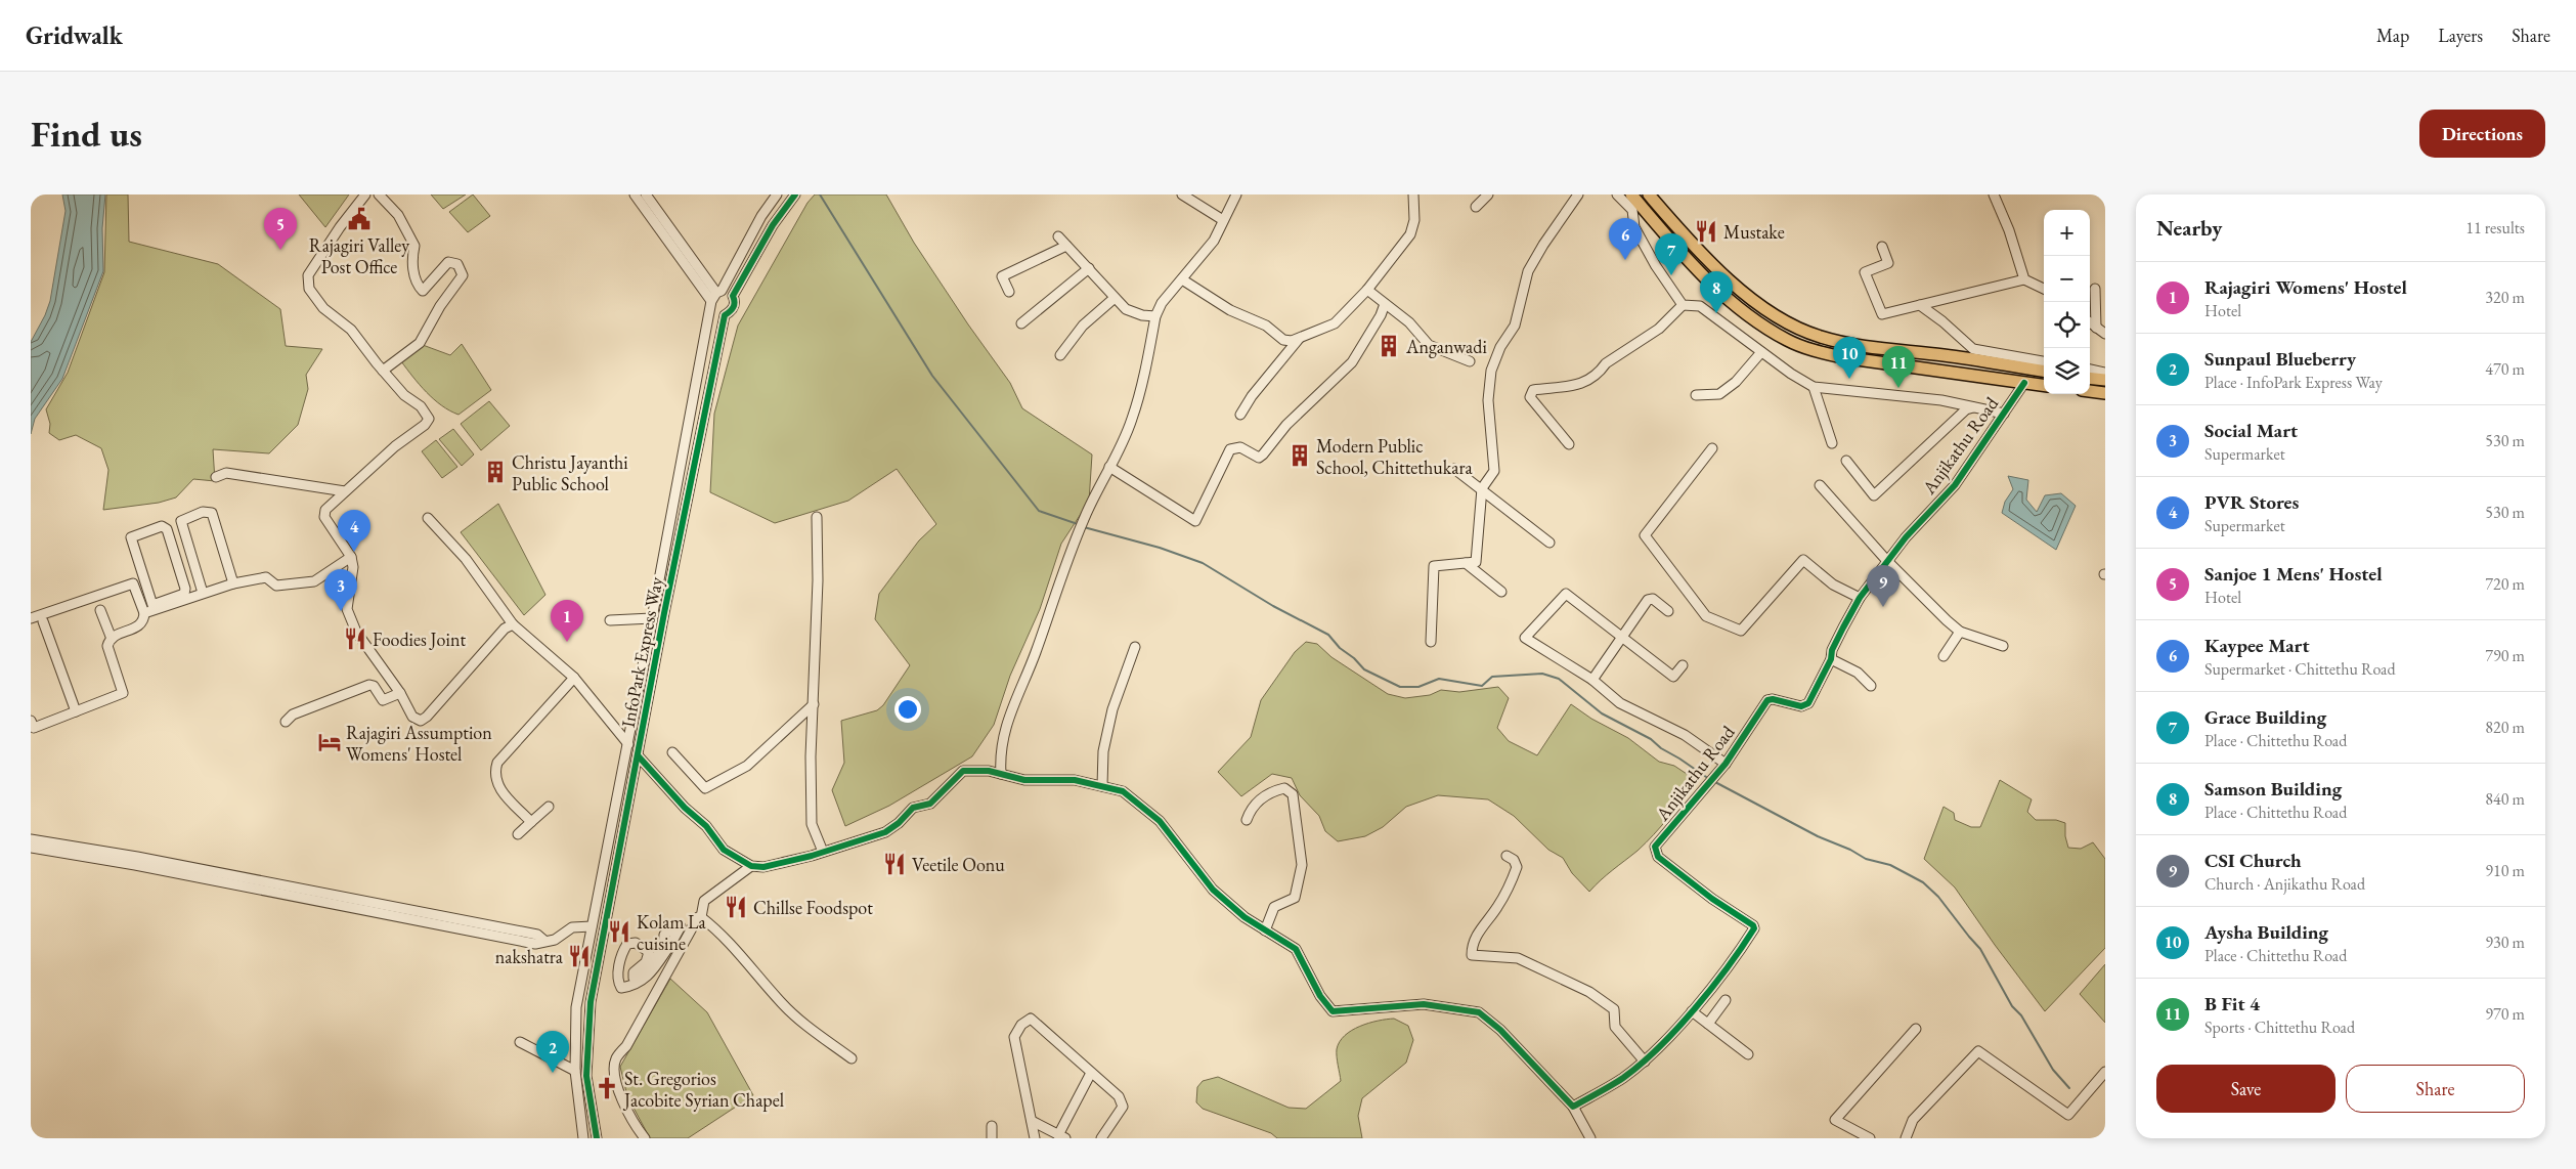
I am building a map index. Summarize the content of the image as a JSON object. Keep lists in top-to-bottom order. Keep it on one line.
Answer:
{"streets":{"street":["Anjikathu Road","InfoPark Express Way"]},"places":{"public building":["Rajagiri Valley Post Office"],"restaurant":["Mustake","Foodies Joint","Veetile Oonu","Chillse Foodspot","Kolam La cuisine","nakshatra"],"building":["Anganwadi","Modern Public School, Chittethukara","Christu Jayanthi Public School"],"hotel":["Rajagiri Assumption Womens' Hostel"],"church":["St. Gregorios Jacobite Syrian Chapel"]},"page":{"header":"Gridwalk","nav":["Map","Layers","Share"],"buttons":["Directions",["Save","Share"]],"title":"Find us","heading":["Nearby","11 results"],"pins":["5","6","7","8","10","11","4","9","3","1","2"],"map_buttons":["+","−"],"list":[{"mark":"1","name":"Rajagiri Womens' Hostel","note":"Hotel","value":"320 m"},{"mark":"2","name":"Sunpaul Blueberry","note":"Place · InfoPark Express Way","value":"470 m"},{"mark":"3","name":"Social Mart","note":"Supermarket","value":"530 m"},{"mark":"4","name":"PVR Stores","note":"Supermarket","value":"530 m"},{"mark":"5","name":"Sanjoe 1 Mens' Hostel","note":"Hotel","value":"720 m"},{"mark":"6","name":"Kaypee Mart","note":"Supermarket · Chittethu Road","value":"790 m"},{"mark":"7","name":"Grace Building","note":"Place · Chittethu Road","value":"820 m"},{"mark":"8","name":"Samson Building","note":"Place · Chittethu Road","value":"840 m"},{"mark":"9","name":"CSI Church","note":"Church · Anjikathu Road","value":"910 m"},{"mark":"10","name":"Aysha Building","note":"Place · Chittethu Road","value":"930 m"},{"mark":"11","name":"B Fit 4","note":"Sports · Chittethu Road","value":"970 m"}]}}
